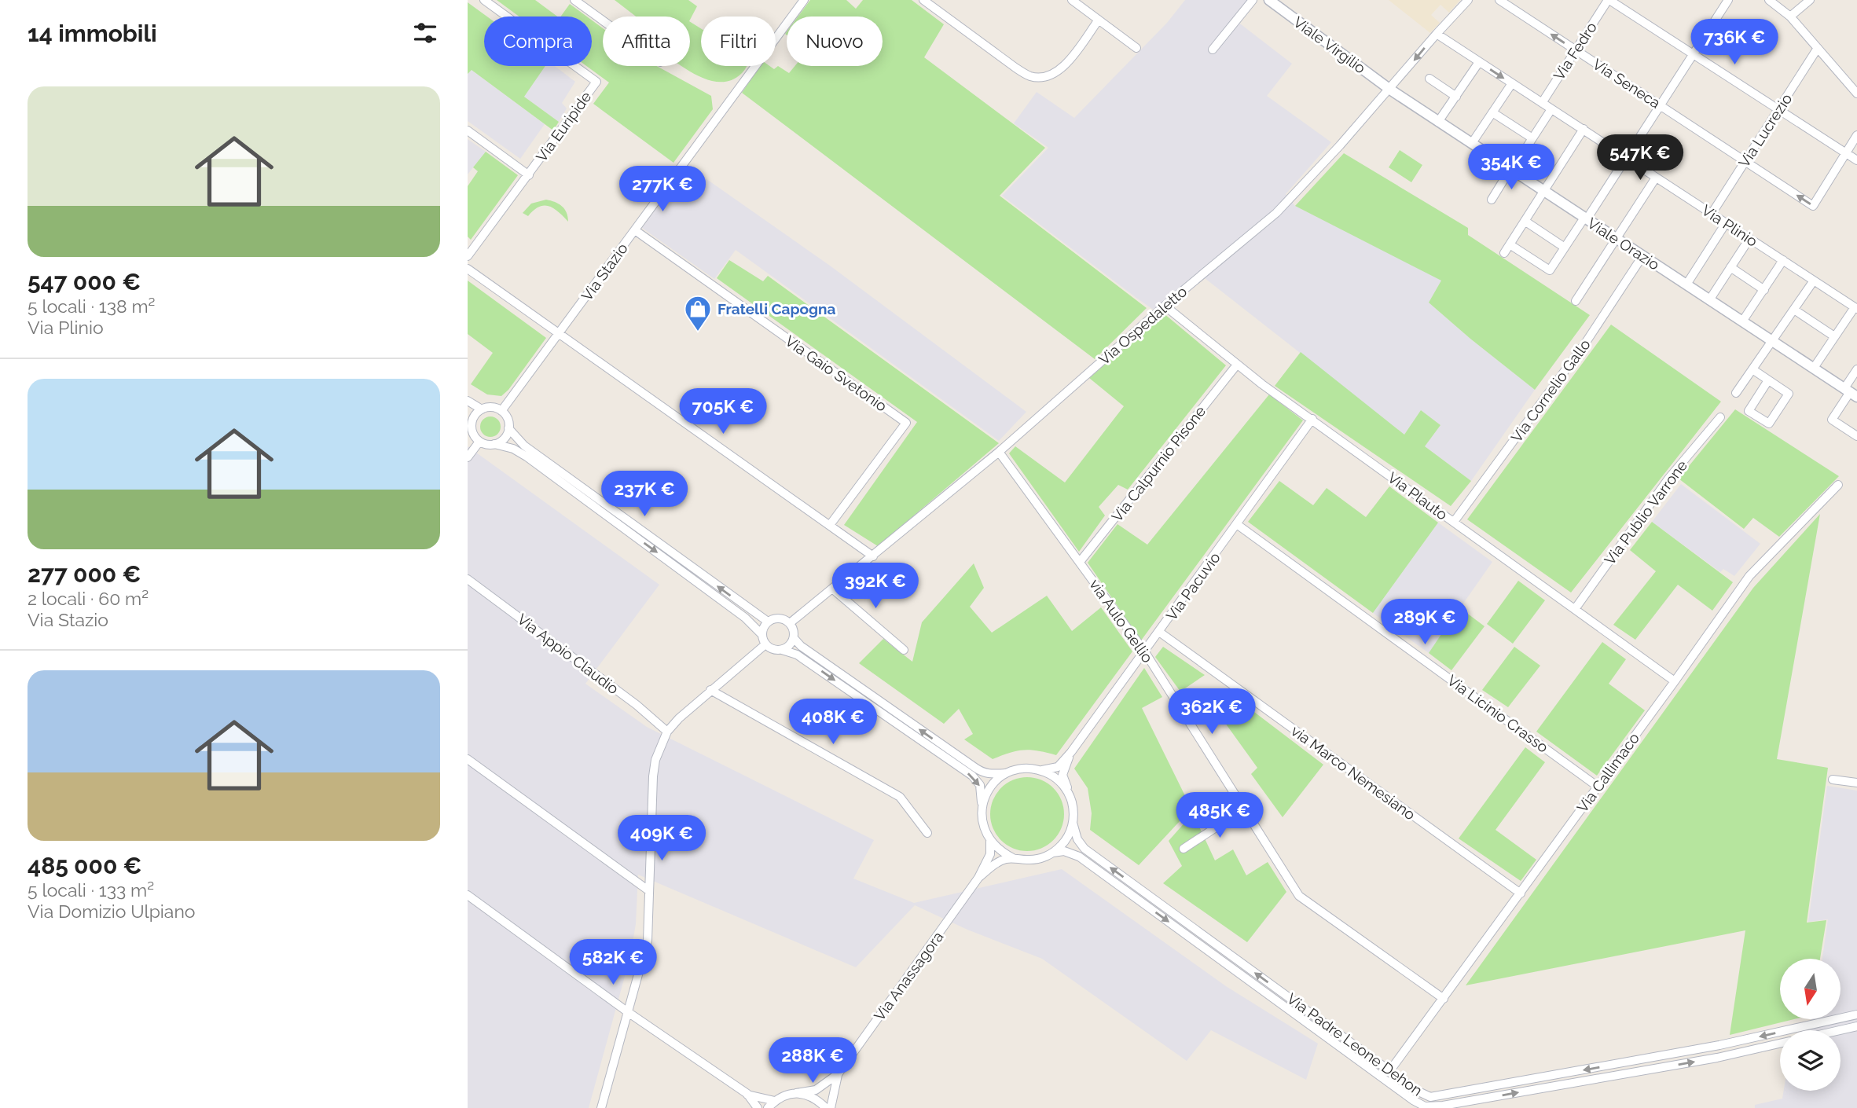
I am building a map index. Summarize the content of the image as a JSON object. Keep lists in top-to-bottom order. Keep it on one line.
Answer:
{"streets":{"street":["Viale Virgilio","Via Fedro","Via Seneca","Via Euripide","Via Lucrezio","Via Plinio","Viale Orazio","Via Stazio","Via Ospedaletto","Via Gaio Svetonio","Via Cornelio Gallo","Via Calpurnio Pisone","Via Plauto","Via Publio Varrone","Via Pacuvio","via Aulo Gellio","Via Appio Claudio","Via Licinio Crasso","via Marco Nemesiano","Via Callimaco","Via Anassagora","Via Padre Leone Dehon"]},"crossings":[["Viale Virgilio","Viale Orazio"],["Viale Virgilio","Via Ospedaletto"],["Via Fedro","Via Seneca"],["Via Fedro","Via Plinio"],["Via Seneca","Via Lucrezio"],["Via Lucrezio","Via Plinio"],["Via Plinio","Via Ospedaletto"],["Viale Orazio","Via Ospedaletto"],["Viale Orazio","Via Cornelio Gallo"],["Via Stazio","Via Gaio Svetonio"],["Via Ospedaletto","Via Plauto"],["Via Ospedaletto","via Aulo Gellio"],["Via Cornelio Gallo","Via Plauto"],["Via Calpurnio Pisone","Via Plauto"],["Via Calpurnio Pisone","via Aulo Gellio"],["Via Plauto","Via Publio Varrone"],["Via Plauto","Via Pacuvio"],["Via Plauto","Via Callimaco"],["Via Pacuvio","via Aulo Gellio"],["Via Pacuvio","Via Licinio Crasso"],["Via Pacuvio","via Marco Nemesiano"],["Via Pacuvio","Via Anassagora"],["Via Pacuvio","Via Padre Leone Dehon"],["via Aulo Gellio","Via Callimaco"],["Via Licinio Crasso","Via Callimaco"],["via Marco Nemesiano","Via Callimaco"],["Via Callimaco","Via Padre Leone Dehon"],["Via Anassagora","Via Padre Leone Dehon"]],"places":{"shop":["Fratelli Capogna"]},"north":"bottom","page":{"heading":"14 immobili","chip":["Compra","Affitta","Filtri","Nuovo"],"price":["736K €","547K €","354K €","277K €","705K €","237K €","392K €","289K €","362K €","408K €","485K €","409K €","582K €","288K €"],"list":[{"name":"547 000 €","note":"5 locali · 138 m² · Via Plinio"},{"name":"277 000 €","note":"2 locali · 60 m² · Via Stazio"},{"name":"485 000 €","note":"5 locali · 133 m² · Via Domizio Ulpiano"}]}}
